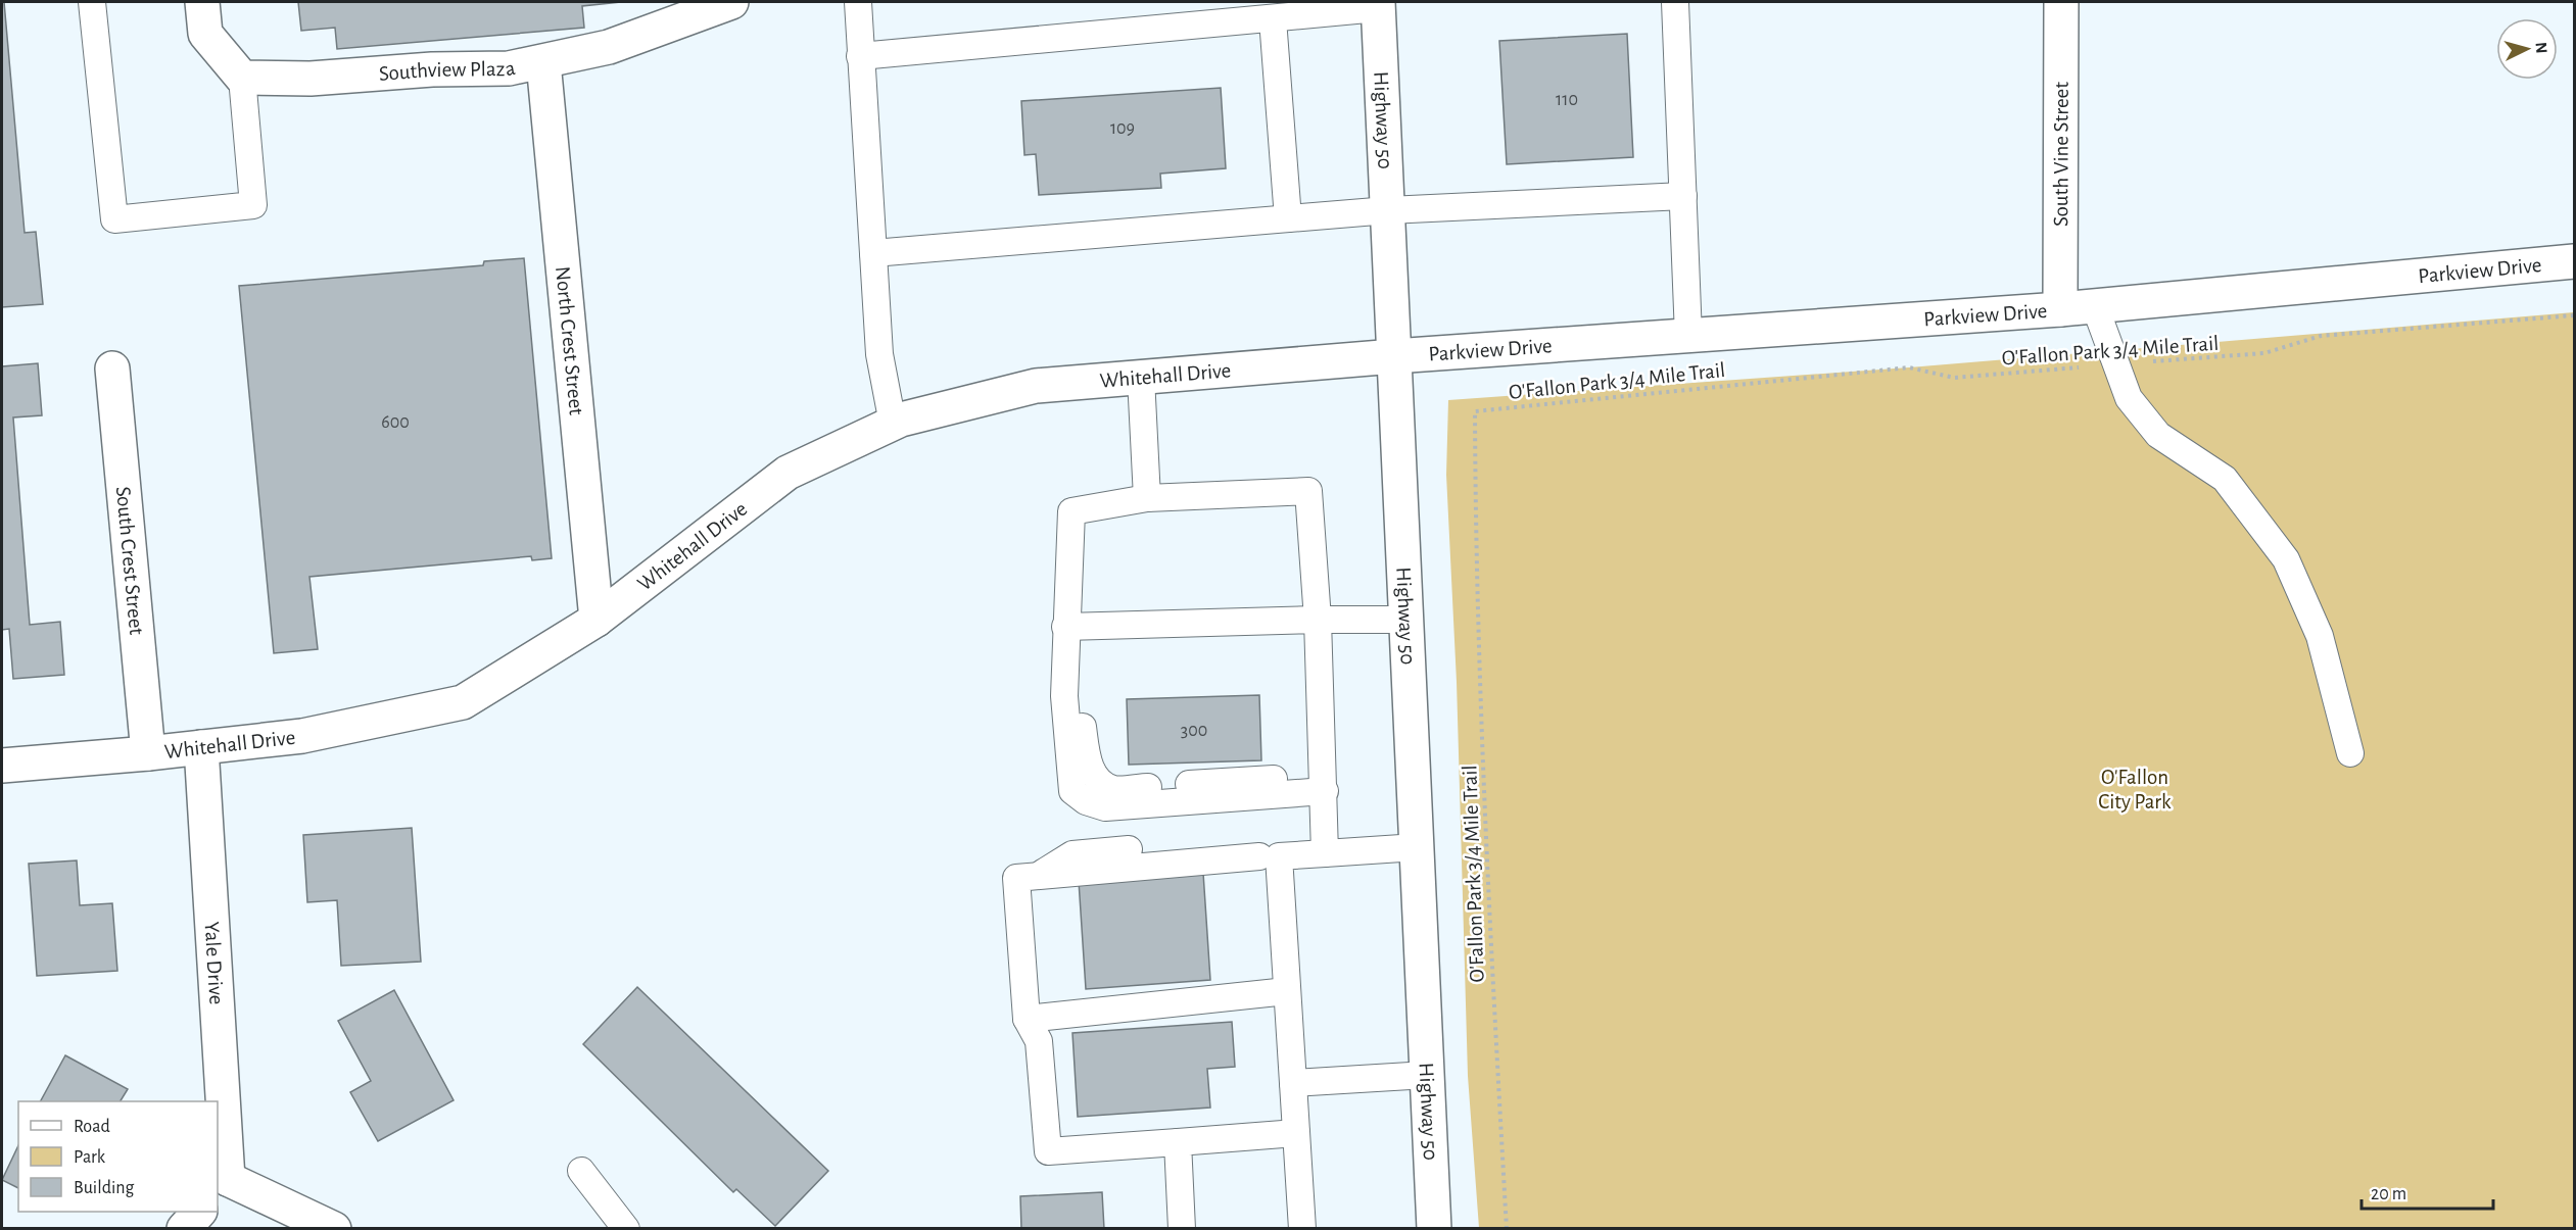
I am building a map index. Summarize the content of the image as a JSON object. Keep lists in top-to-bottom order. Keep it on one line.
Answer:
{"streets":{"street":["Southview Plaza","Highway 50","South Vine Street","Parkview Drive","North Crest Street","Whitehall Drive","South Crest Street","Yale Drive"],"path":["O'Fallon Park 3/4 Mile Trail"]},"crossings":[["Southview Plaza","North Crest Street"],["Highway 50","Parkview Drive"],["Highway 50","Whitehall Drive"],["South Vine Street","Parkview Drive"],["Parkview Drive","Whitehall Drive"],["North Crest Street","Whitehall Drive"],["Whitehall Drive","South Crest Street"],["Whitehall Drive","Yale Drive"]],"parks":["O'Fallon City Park"],"house_numbers":["110","109","600","300"],"legend":["Road","Park","Building"],"scale_bar":"20 m","north":"right"}
